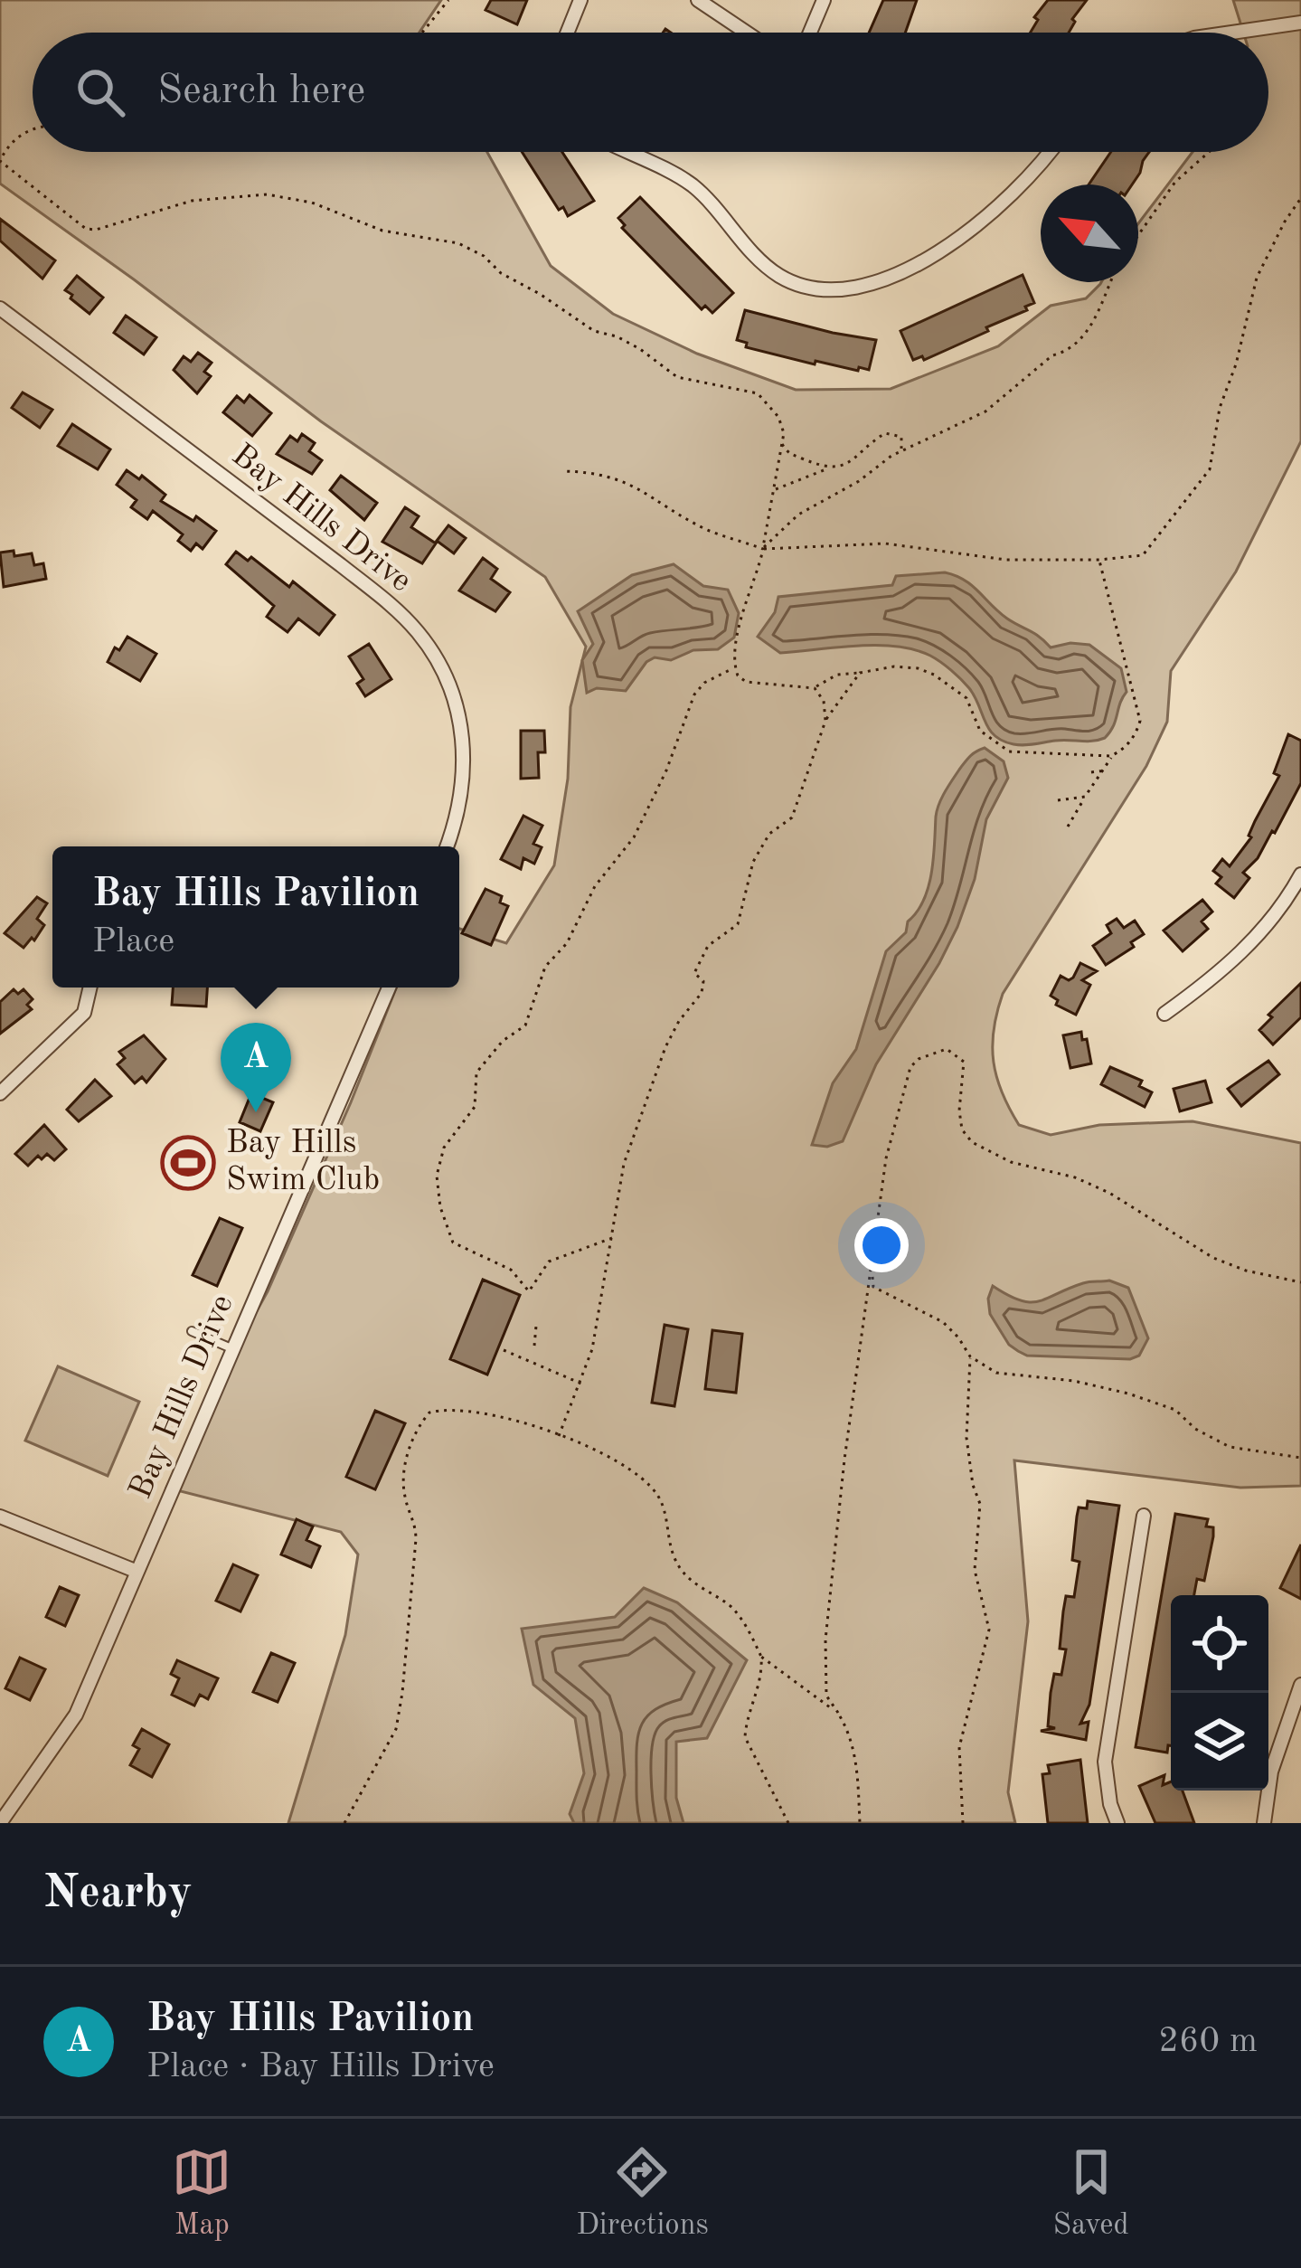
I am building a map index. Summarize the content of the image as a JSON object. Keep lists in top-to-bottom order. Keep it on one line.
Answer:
{"streets":{"street":["Bay Hills Drive"]},"places":{"sports":["Bay Hills Swim Club"]},"north":"top left","page":{"search":"Search here","popup":["Bay Hills Pavilion","Place"],"pins":"A","heading":"Nearby","list":[{"mark":"A","name":"Bay Hills Pavilion","note":"Place · Bay Hills Drive","value":"260 m"}],"nav":["Map","Directions","Saved"]}}
